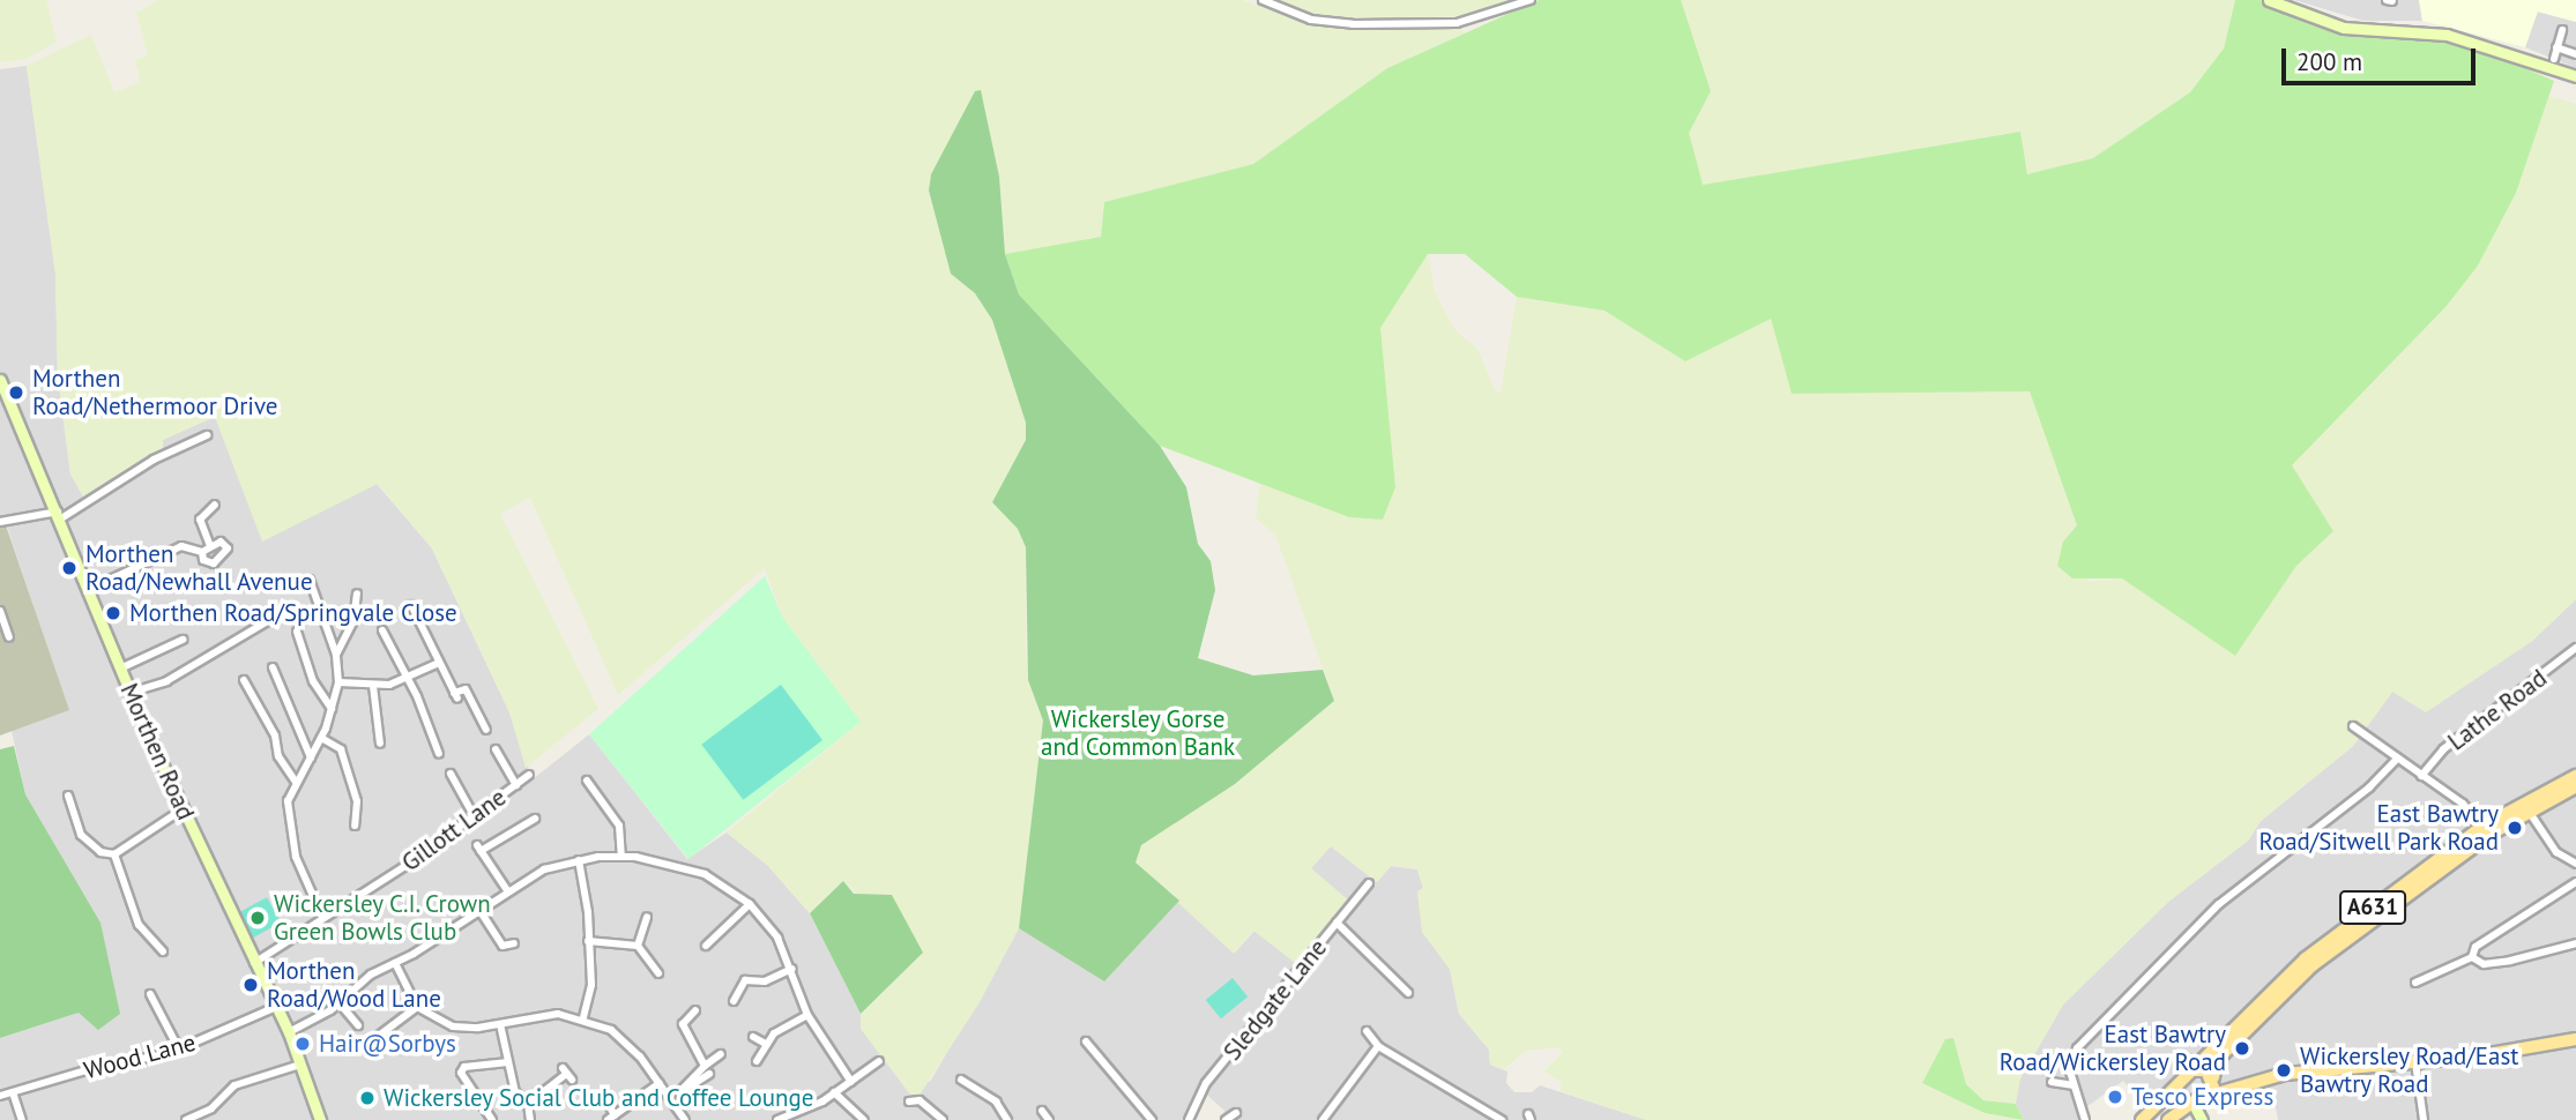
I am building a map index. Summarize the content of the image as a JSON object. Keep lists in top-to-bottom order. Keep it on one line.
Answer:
{"streets":{"main road":["Morthen Road","A631"],"street":["Lathe Road","Gillott Lane","Sledgate Lane","Wood Lane"]},"crossings":[["Morthen Road","Gillott Lane"],["Morthen Road","Wood Lane"]],"parks":["Wickersley Gorse and Common Bank"],"places":["Morthen Road/Nethermoor Drive","Morthen Road/Newhall Avenue","Morthen Road/Springvale Close","East Bawtry Road/Sitwell Park Road","Wickersley C.I. Crown Green Bowls Club","Morthen Road/Wood Lane","Hair@Sorbys","East Bawtry Road/Wickersley Road","Wickersley Road/East Bawtry Road","Tesco Express","Wickersley Social Club and Coffee Lounge"],"scale_bar":"200 m"}
